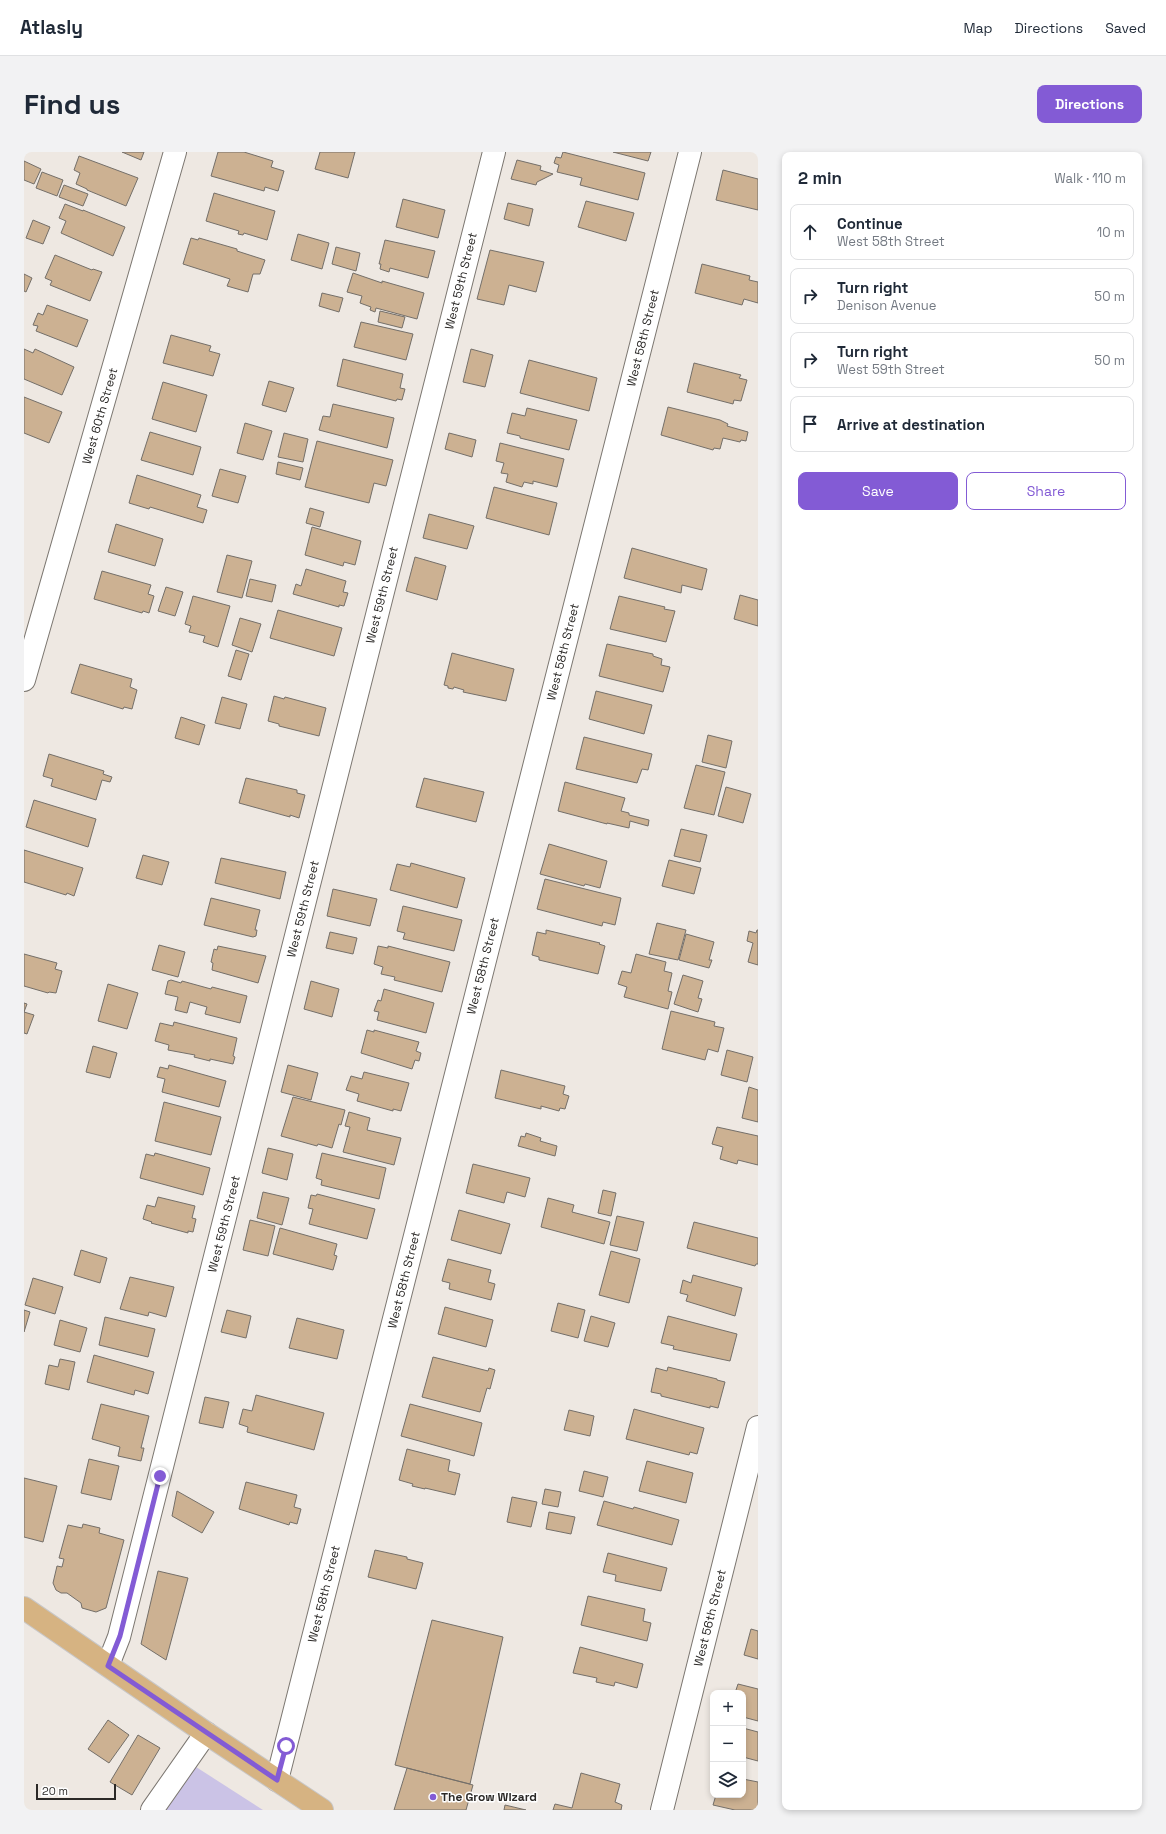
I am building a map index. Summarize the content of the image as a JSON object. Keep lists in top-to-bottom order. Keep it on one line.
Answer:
{"streets":{"street":["West 59th Street","West 58th Street","West 60th Street","West 56th Street"]},"places":["The Grow Wizard"],"scale_bar":"20 m","page":{"header":"Atlasly","nav":["Map","Directions","Saved"],"buttons":["Directions",["Save","Share"]],"title":"Find us","heading":["2 min","Walk · 110 m"],"list":[["Continue","West 58th Street","10 m"],["Turn right","Denison Avenue","50 m"],["Turn right","West 59th Street","50 m"],"Arrive at destination"],"map_buttons":["+","−"],"scale":"20 m"}}
